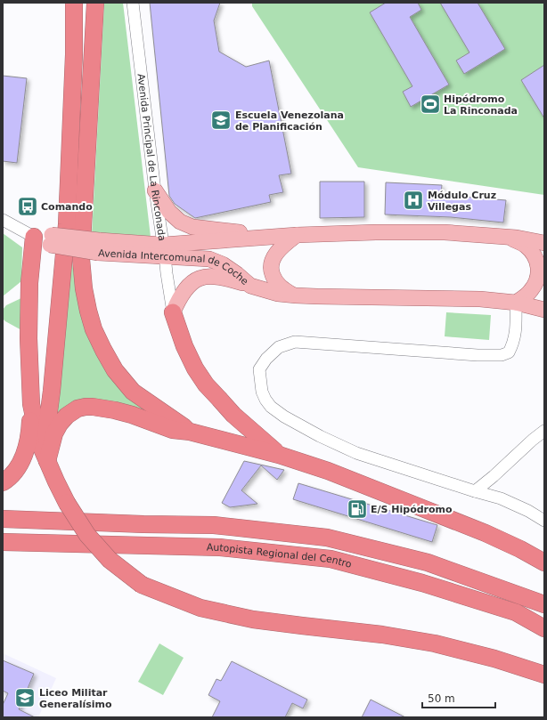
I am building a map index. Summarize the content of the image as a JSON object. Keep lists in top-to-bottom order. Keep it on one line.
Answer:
{"streets":{"highway":["Autopista Regional del Centro"],"main road":["Avenida Intercomunal de Coche"],"street":["Avenida Principal de La Rinconada"]},"crossings":[["Avenida Principal de La Rinconada","Avenida Intercomunal de Coche"]],"places":{"sports":["Hipódromo La Rinconada"],"school or university":["Escuela Venezolana de Planificación","Liceo Militar Generalísimo"],"hospital":["Módulo Cruz Villegas"],"bus stop":["Comando"],"fuel station":["E/S Hipódromo"]},"scale_bar":"50 m"}
